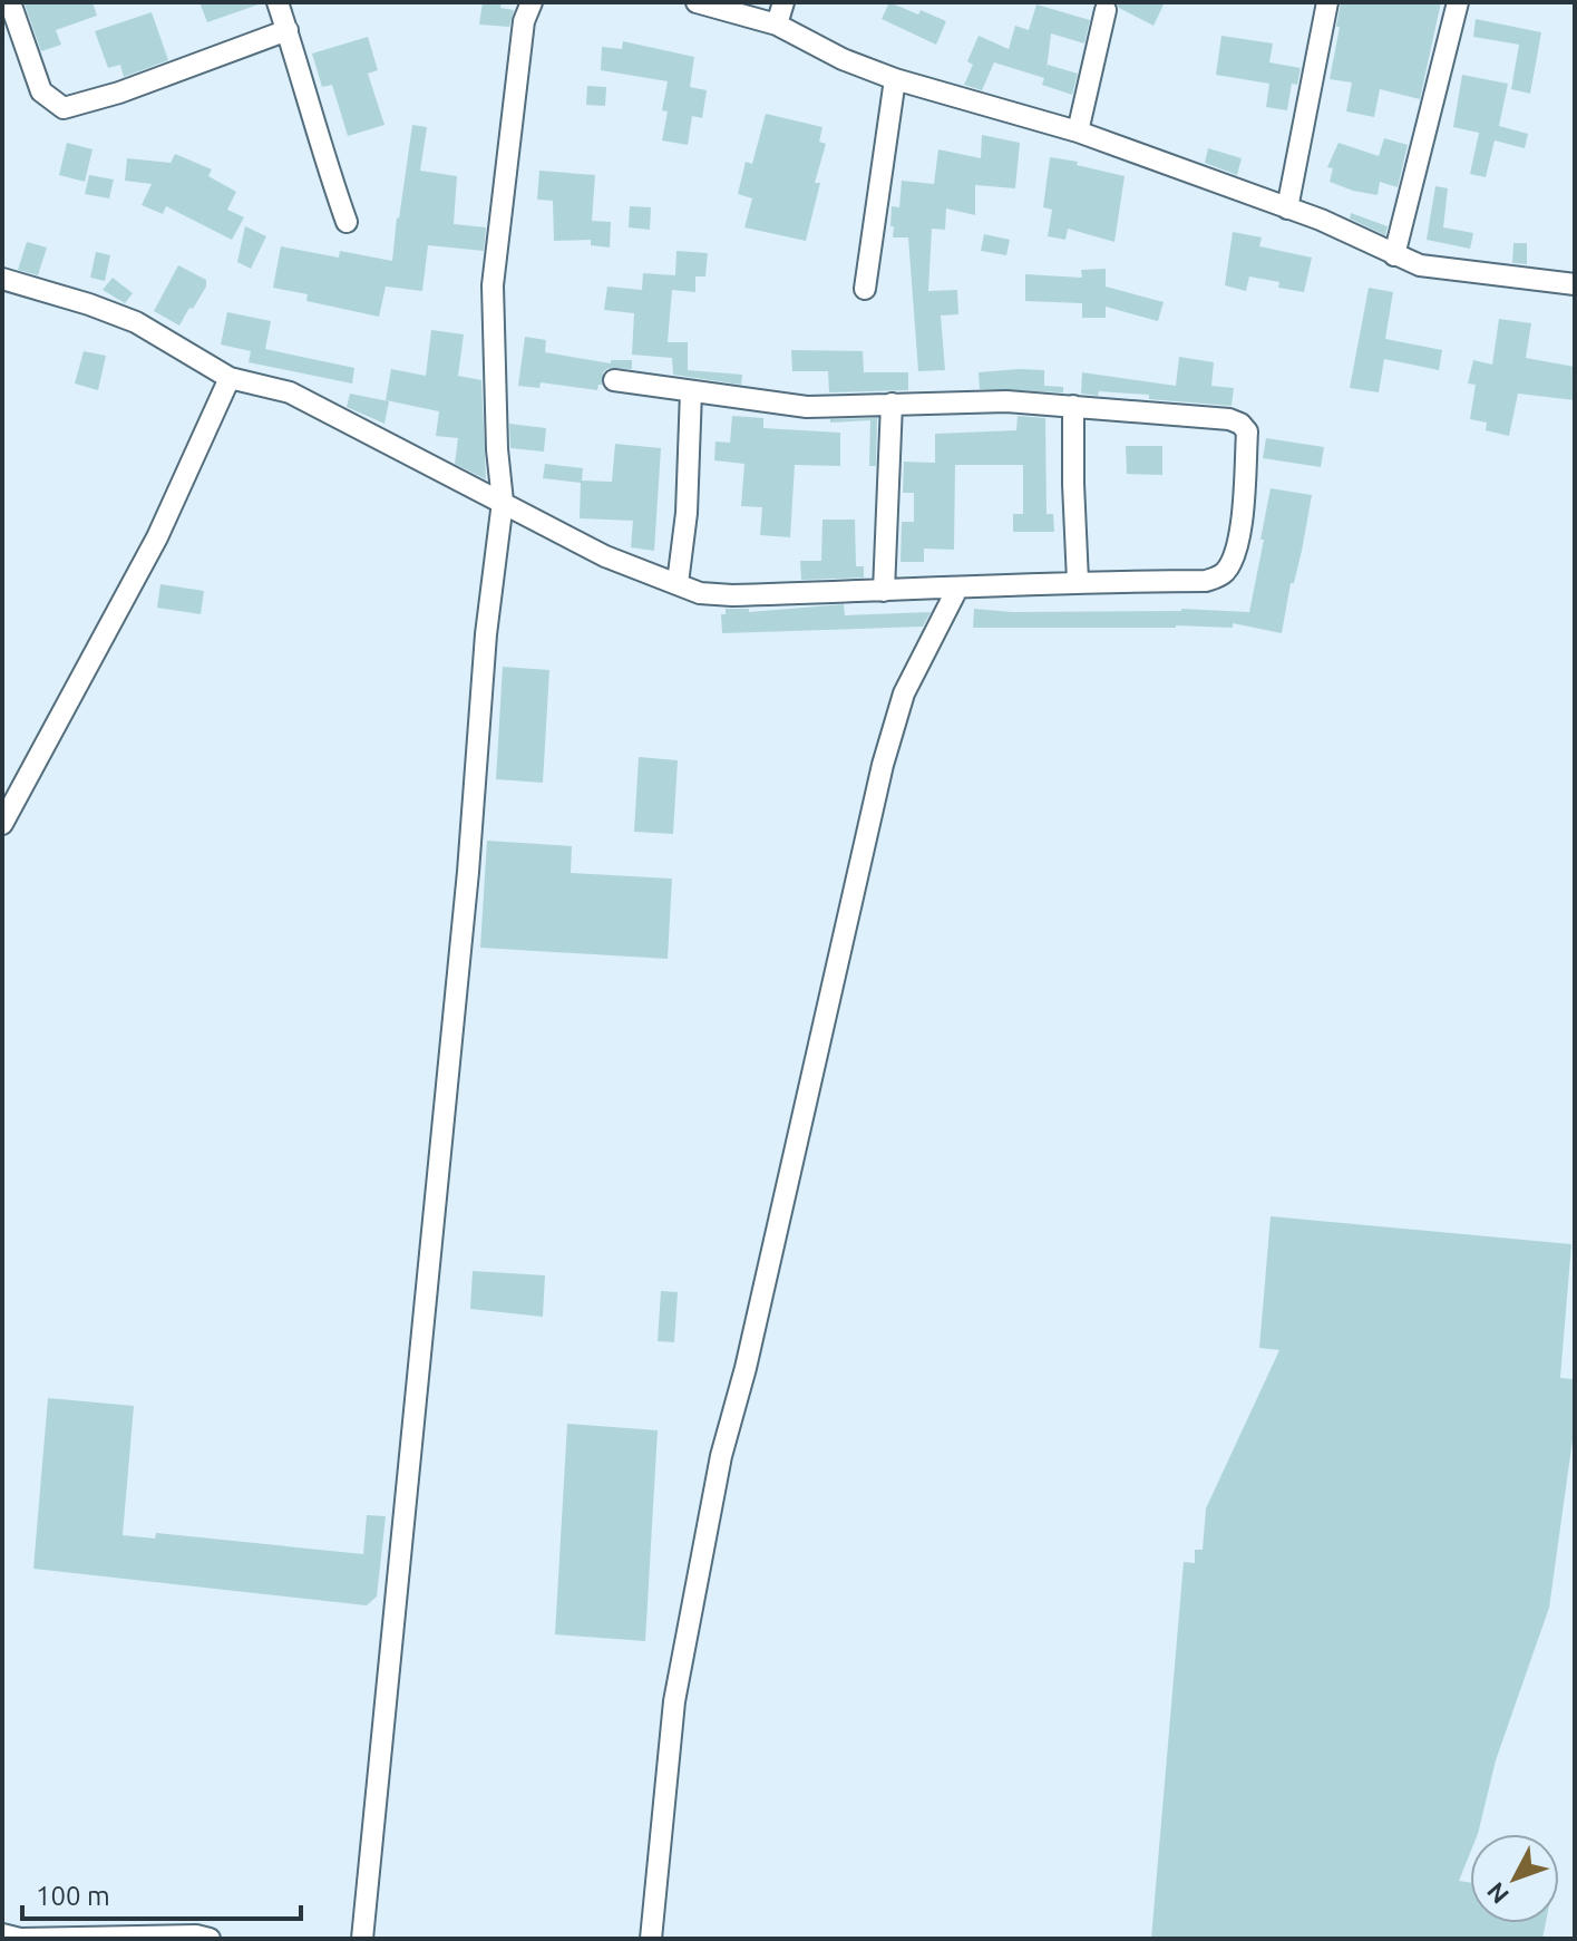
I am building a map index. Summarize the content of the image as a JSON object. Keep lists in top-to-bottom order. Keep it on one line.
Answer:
{"scale_bar":"100 m","north":"bottom left"}
